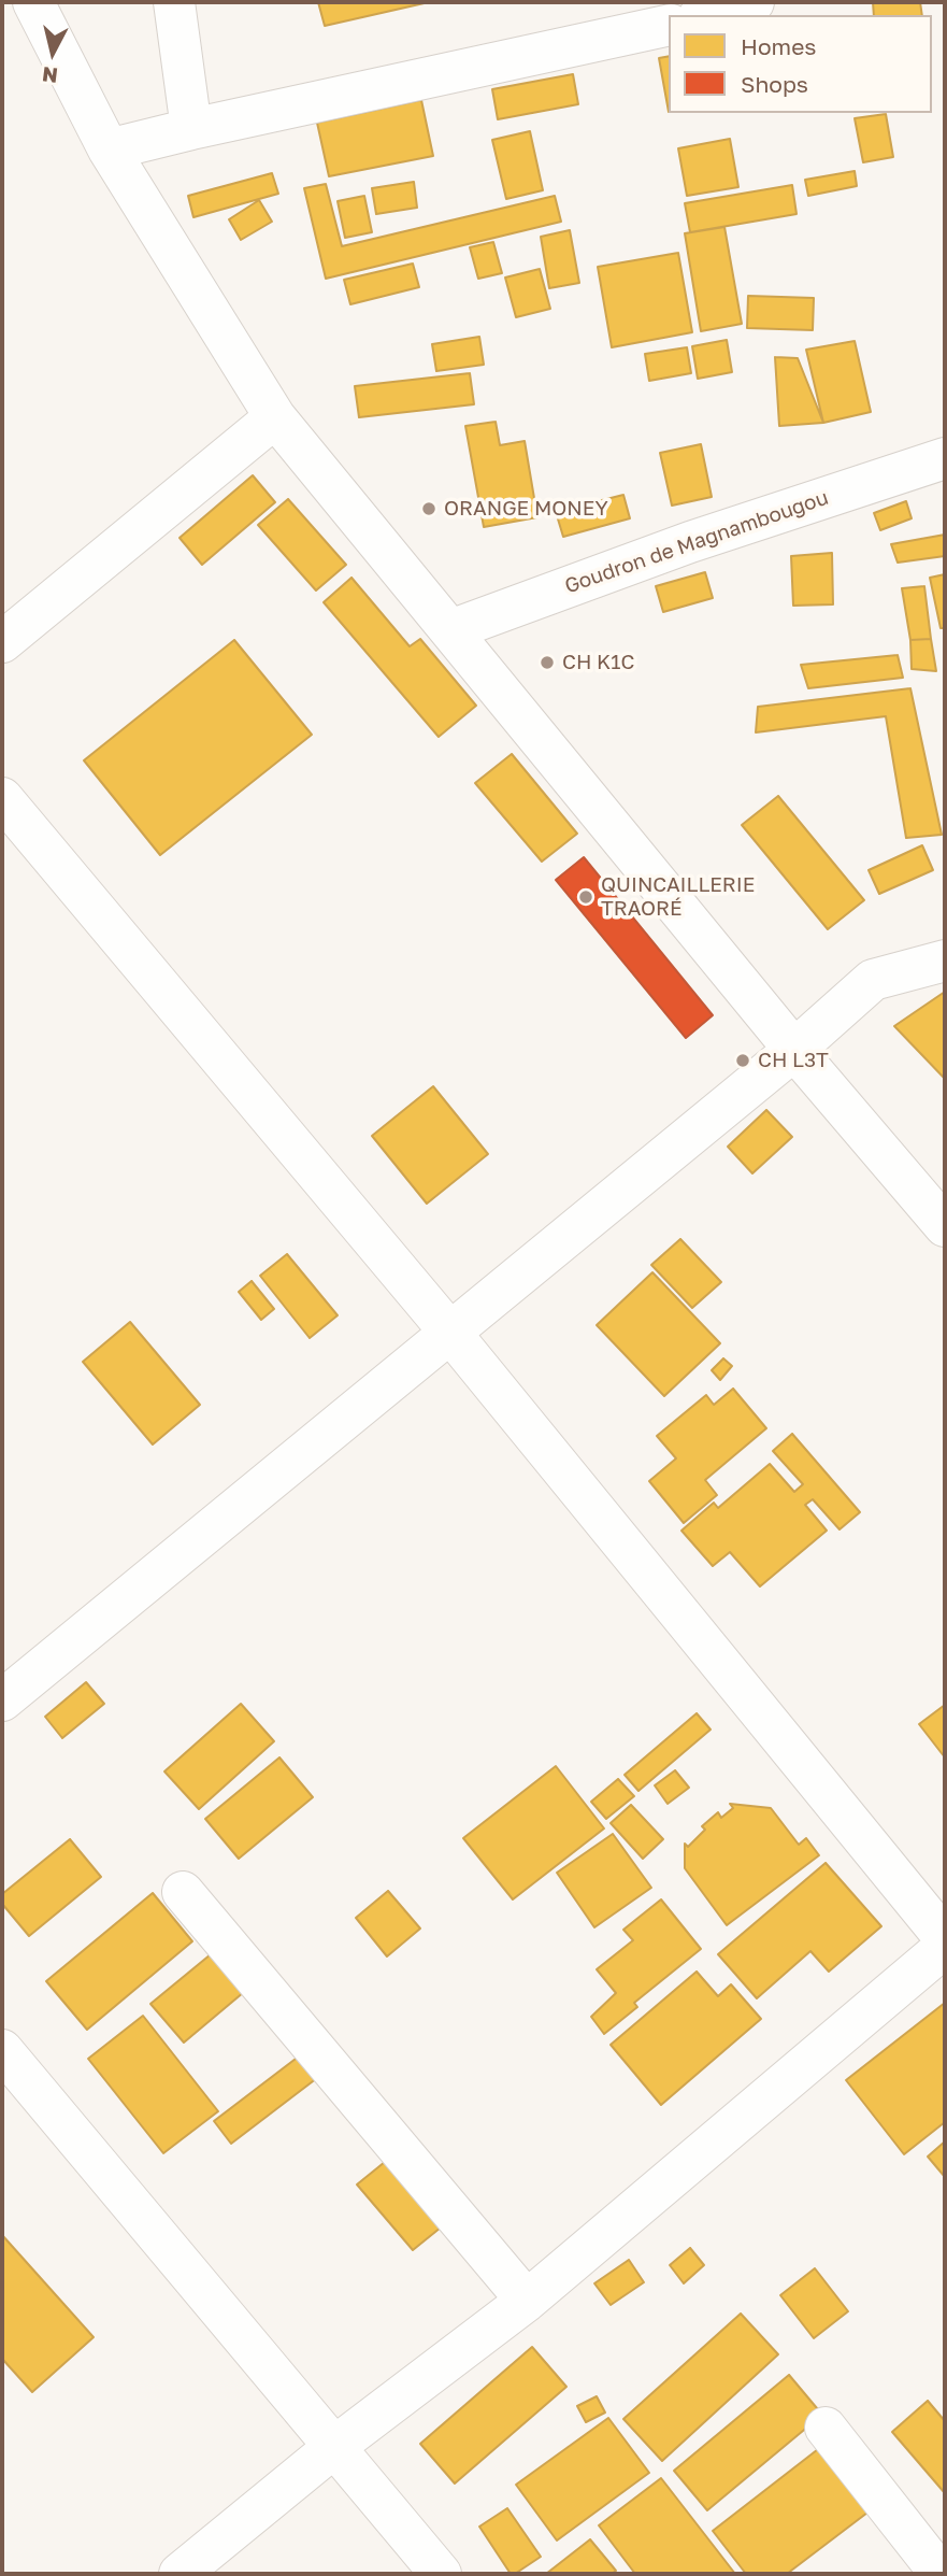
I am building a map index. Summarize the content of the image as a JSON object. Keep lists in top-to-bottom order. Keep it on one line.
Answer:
{"streets":{"street":["Goudron de Magnambougou"]},"places":["ORANGE MONEY","CH K1C","QUINCAILLERIE TRAORÉ","CH L3T"],"legend":["Homes","Shops"],"north":"bottom"}
